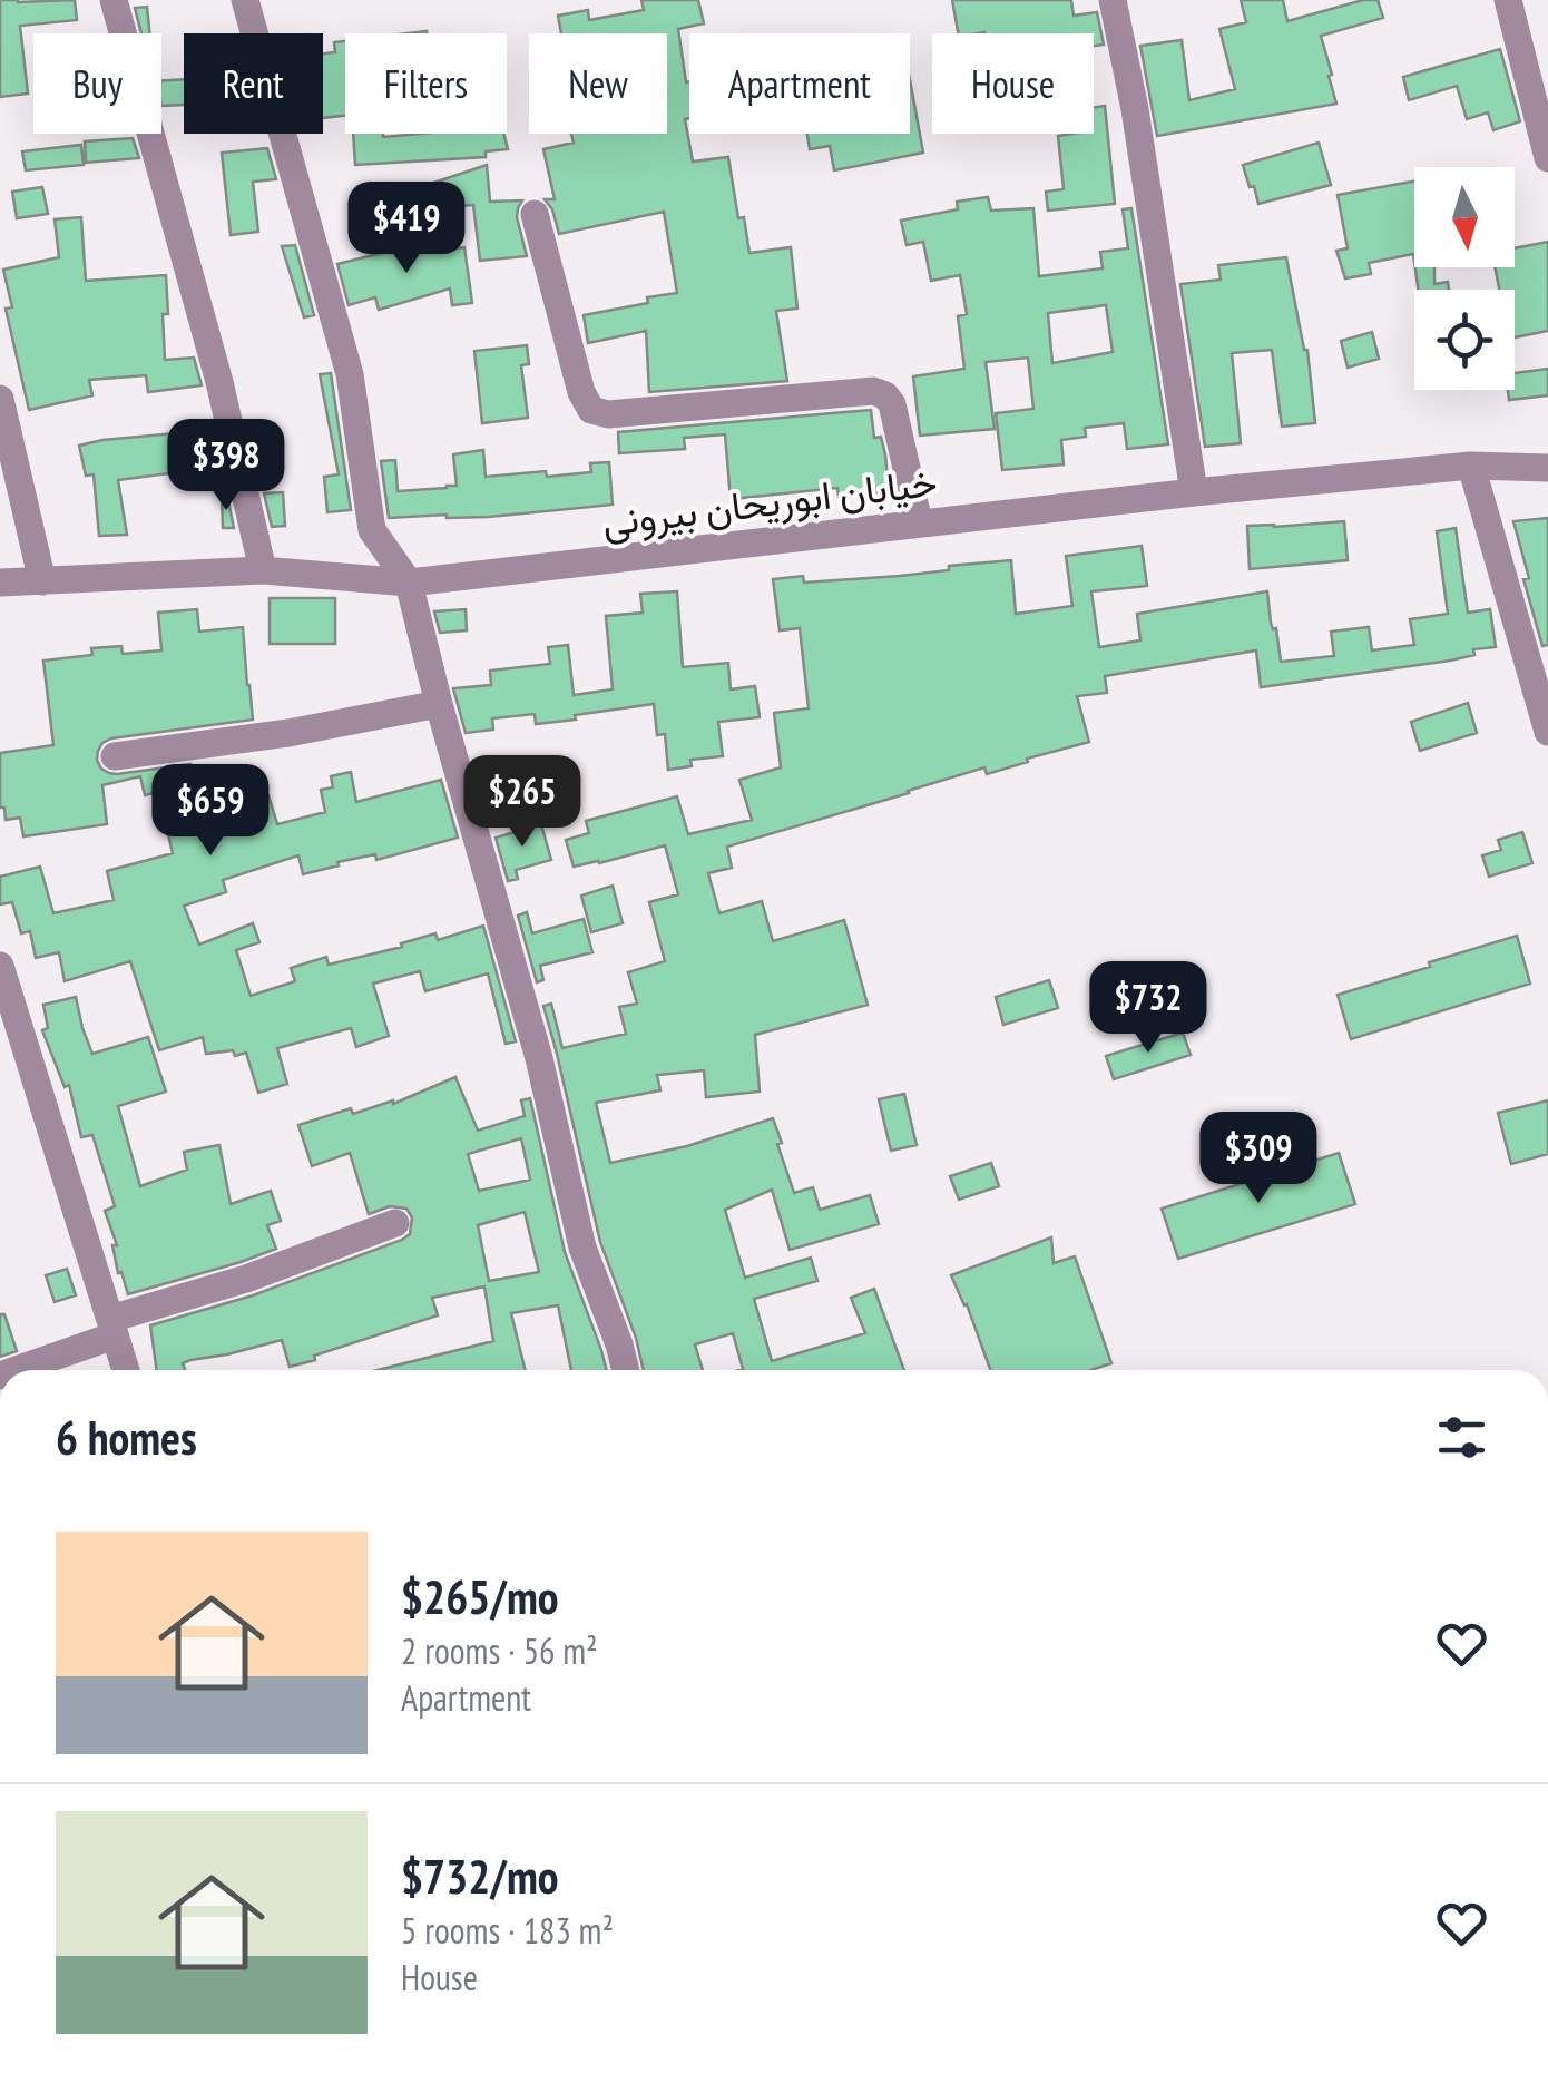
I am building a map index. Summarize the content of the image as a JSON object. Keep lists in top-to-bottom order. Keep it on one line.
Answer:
{"streets":{"street":["خیابان ابوریحان بیرونی"]},"north":"bottom","page":{"chip":["Buy","Rent","Filters","New","Apartment","House"],"price":["$419","$398","$265","$659","$732","$309"],"heading":"6 homes","list":[{"name":"$265/mo","note":"2 rooms · 56 m² · Apartment"},{"name":"$732/mo","note":"5 rooms · 183 m² · House"}]}}
